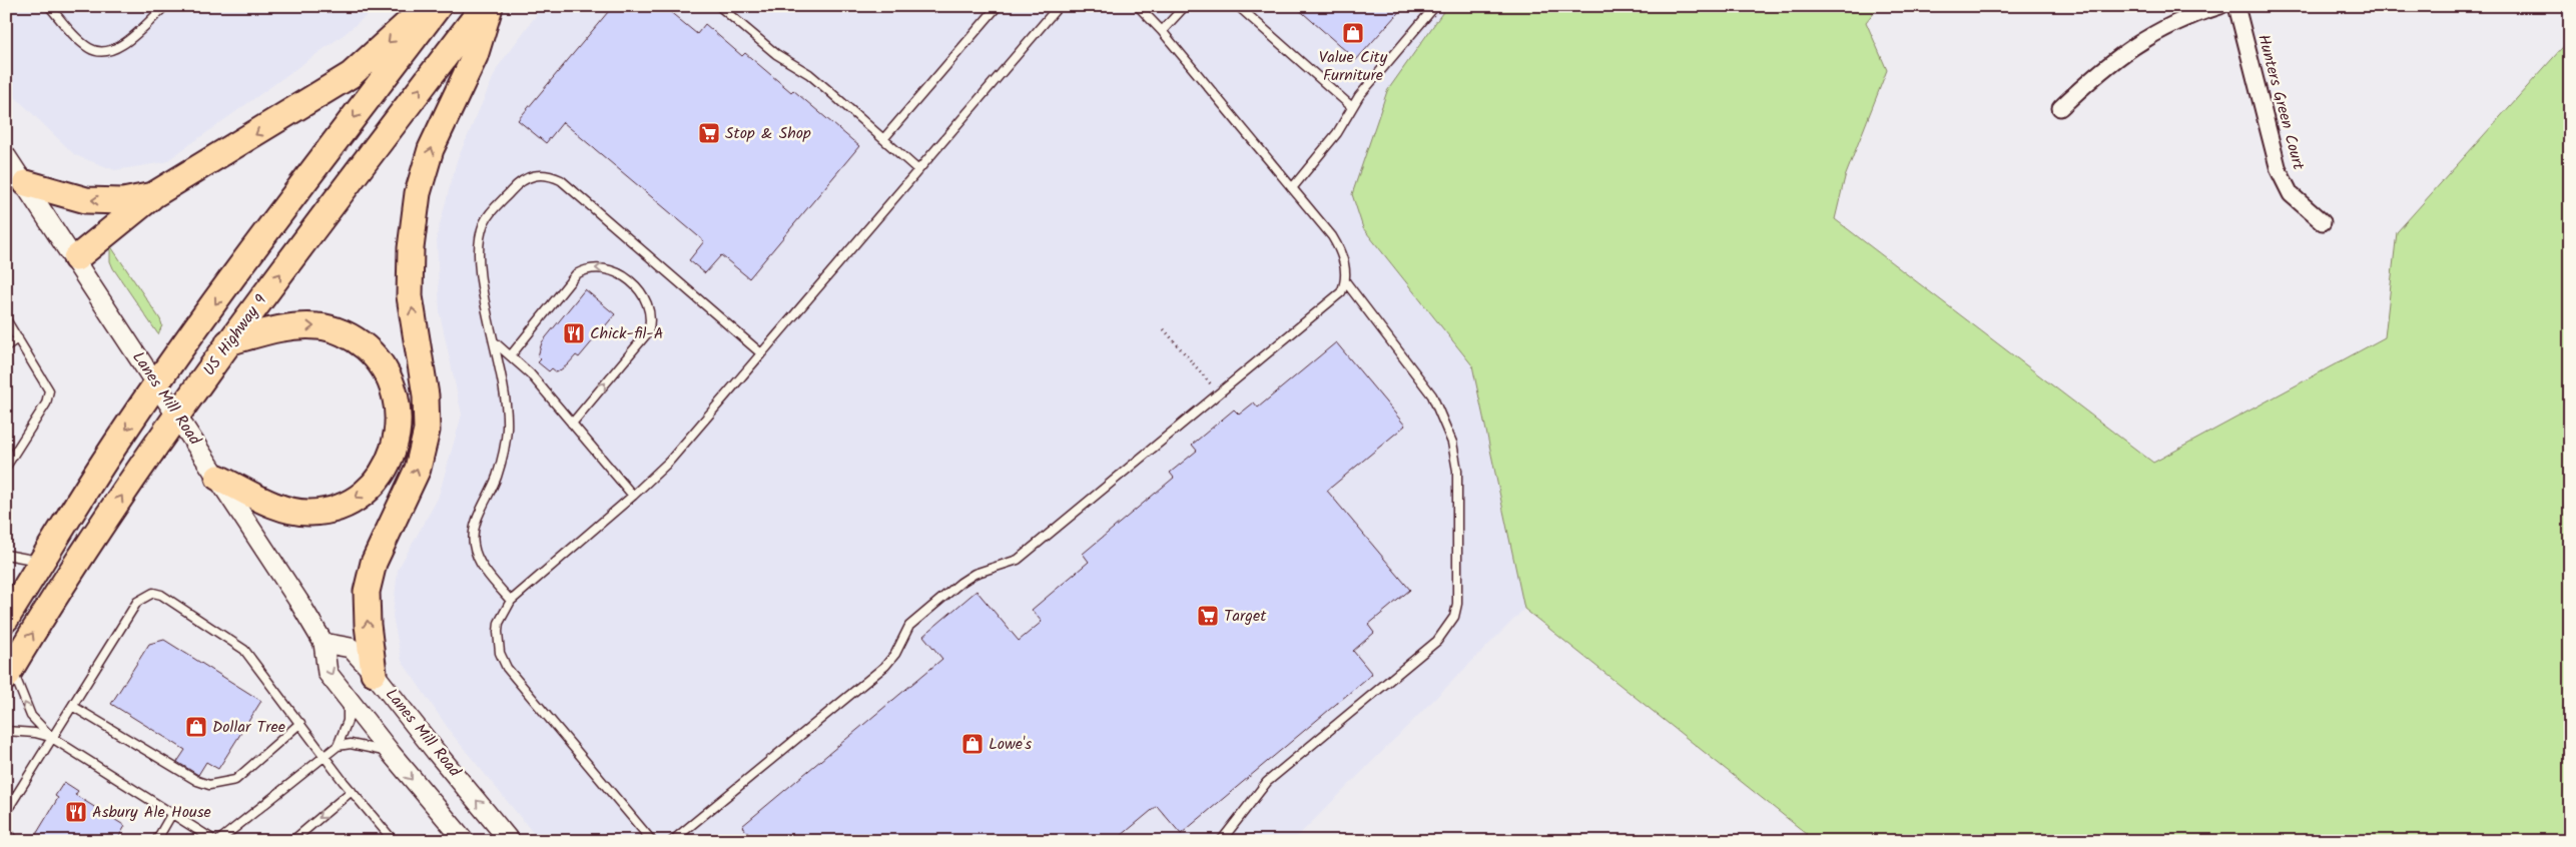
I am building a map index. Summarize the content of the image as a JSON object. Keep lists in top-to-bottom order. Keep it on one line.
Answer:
{"streets":{"highway":["US Highway 9"],"street":["Hunters Green Court","Lanes Mill Road"]},"crossings":[["US Highway 9","Lanes Mill Road"]],"places":{"shop":["Value City Furniture","Dollar Tree","Lowe's"],"supermarket":["Stop & Shop","Target"],"restaurant":["Chick-fil-A","Asbury Ale House"]}}
